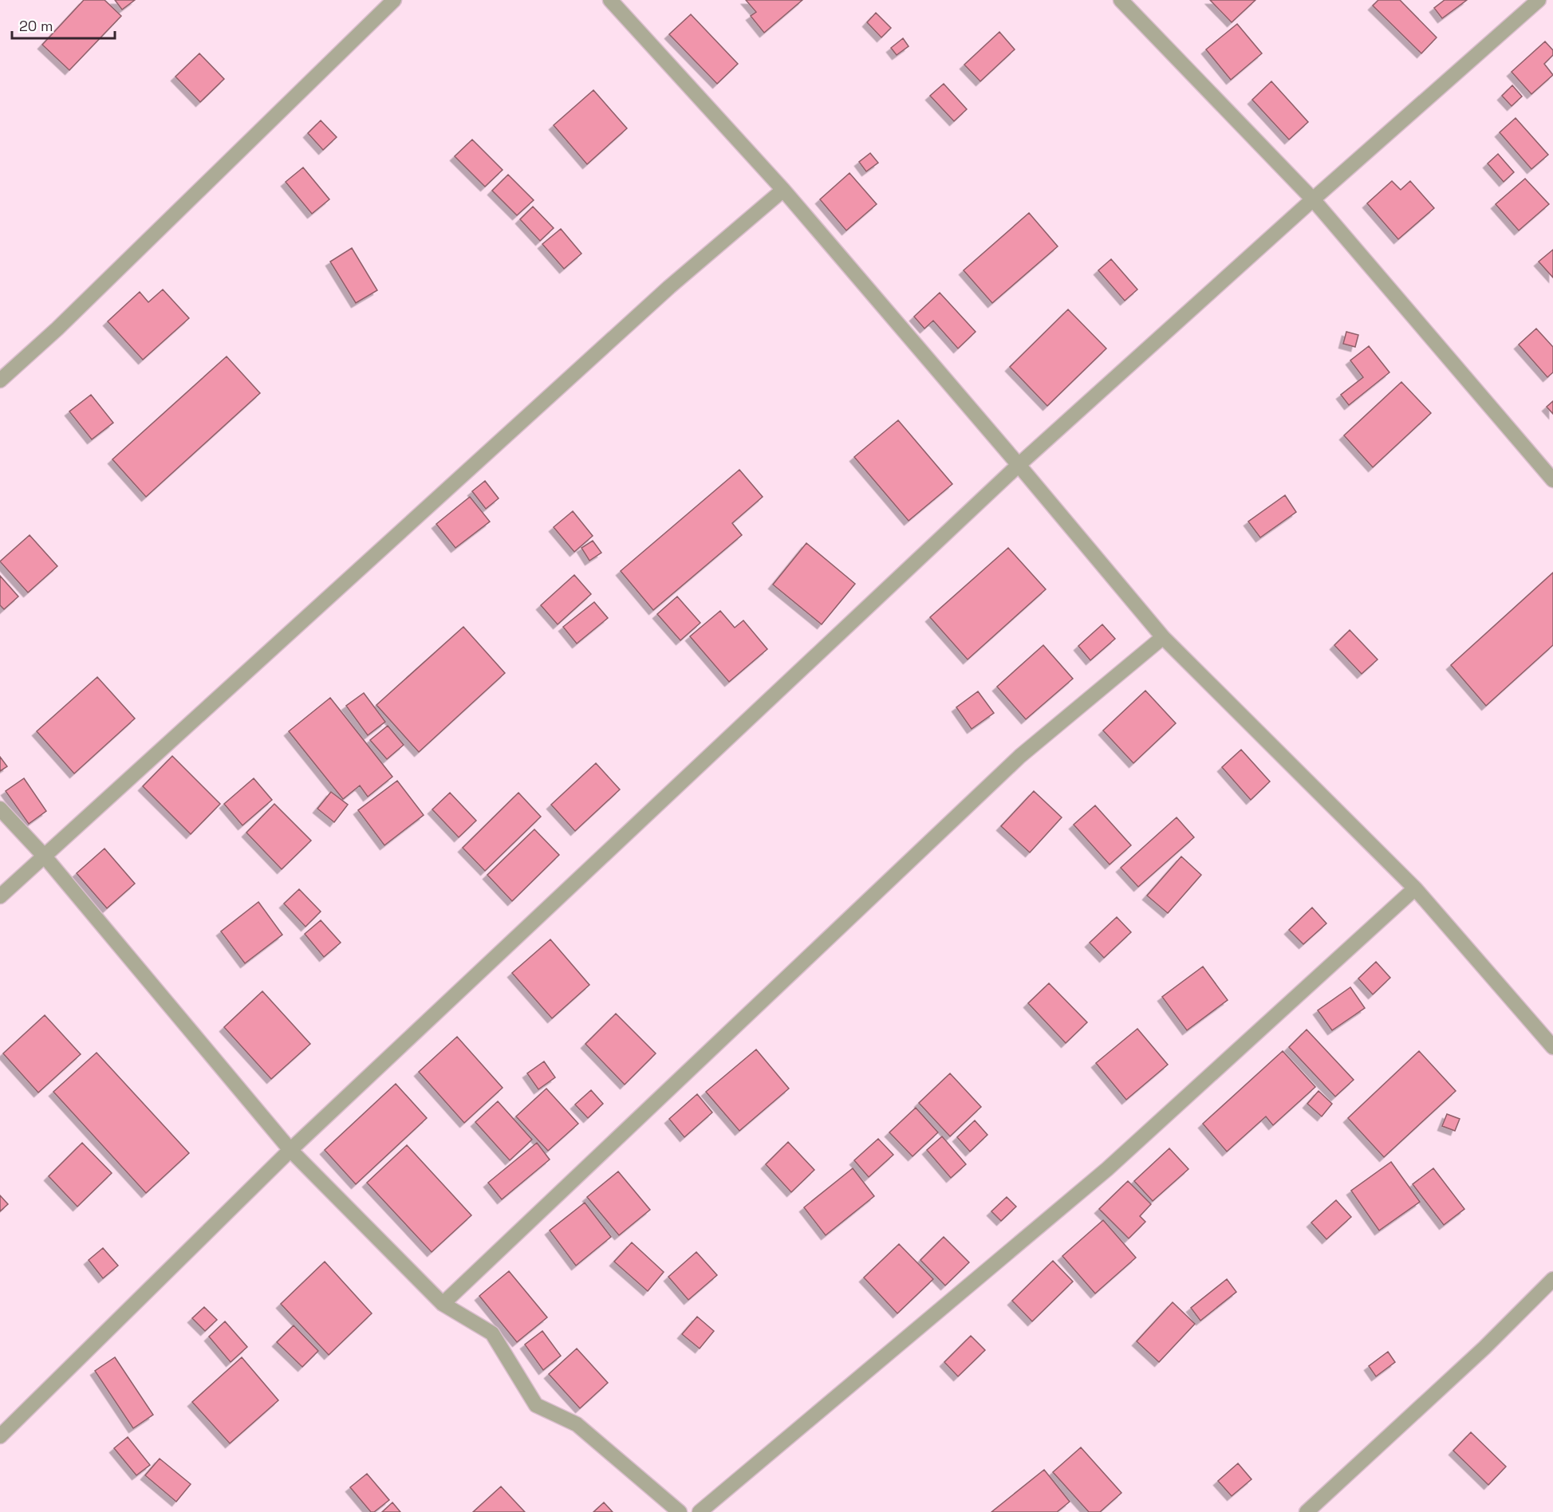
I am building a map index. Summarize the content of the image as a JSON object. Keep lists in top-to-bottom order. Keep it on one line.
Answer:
{"scale_bar":"20 m"}
